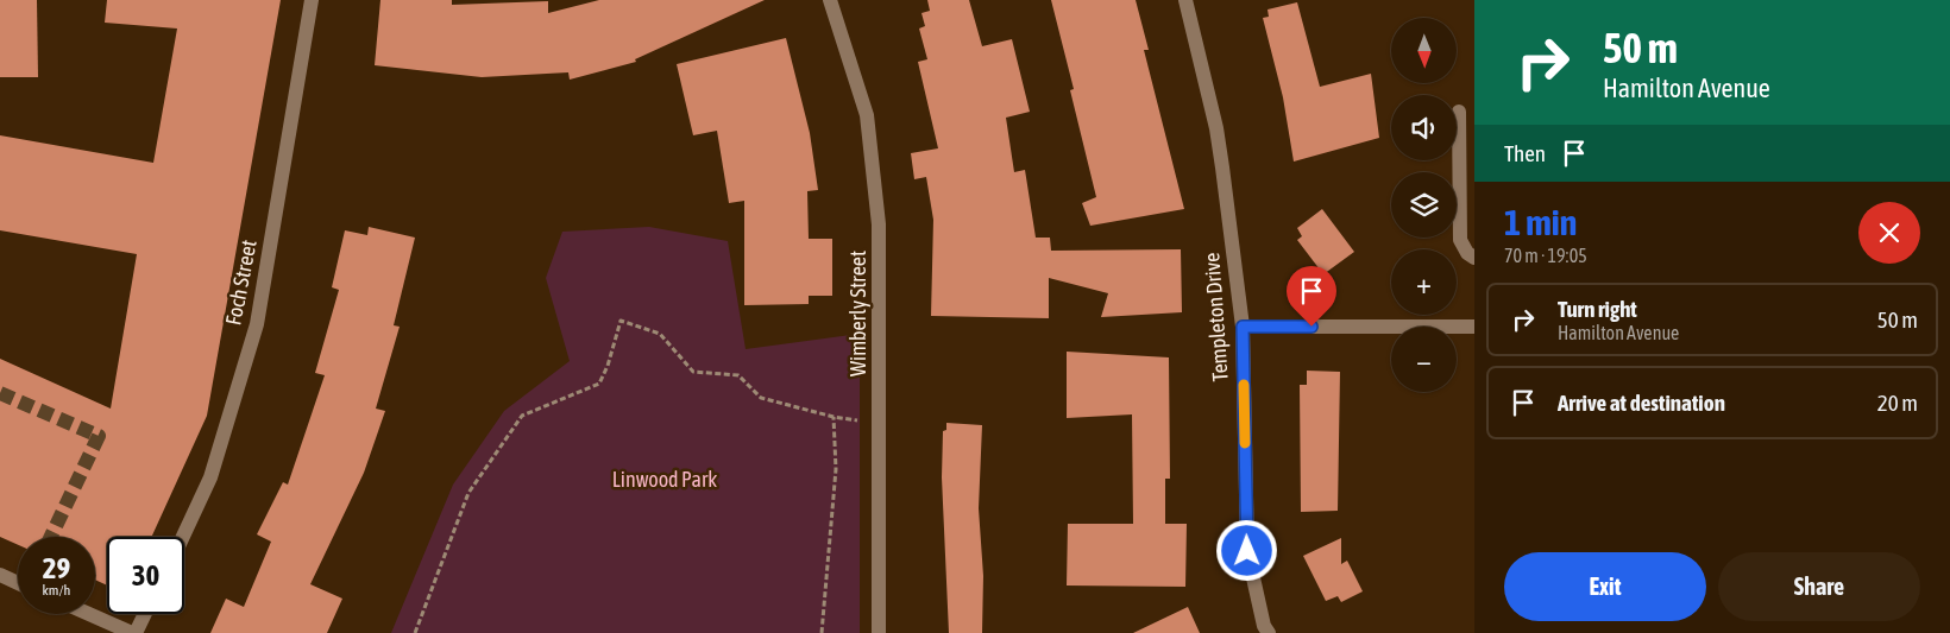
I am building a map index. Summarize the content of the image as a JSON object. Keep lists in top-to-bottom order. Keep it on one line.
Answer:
{"streets":{"street":["Foch Street","Wimberly Street","Templeton Drive"]},"parks":["Linwood Park"],"north":"bottom","page":{"turn":["50 m","Hamilton Avenue"],"map_buttons":["+","−"],"then":"Then","heading":["1 min","70 m · 19:05"],"list":[{"name":"Turn right","note":"Hamilton Avenue","value":"50 m"},{"name":"Arrive at destination","value":"20 m"}],"speed":"29 km/h","limit":"30","buttons":["Exit","Share"]}}
